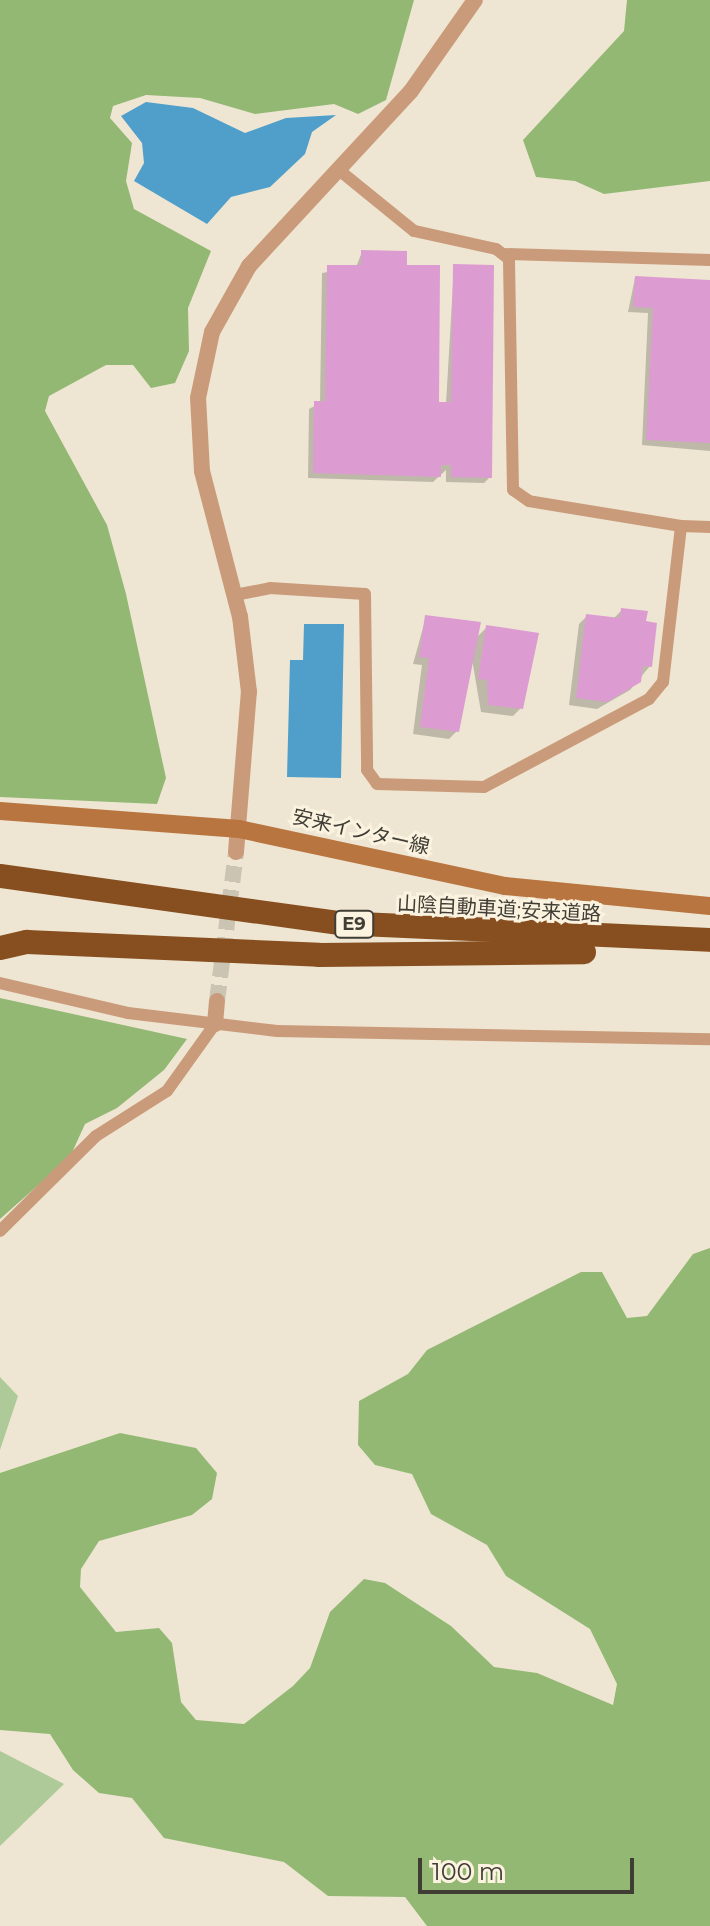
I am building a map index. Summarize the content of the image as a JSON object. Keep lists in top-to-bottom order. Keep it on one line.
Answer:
{"streets":{"highway":["山陰自動車道;安来道路","E9"],"main road":["安来インター線"]},"scale_bar":"100 m"}
